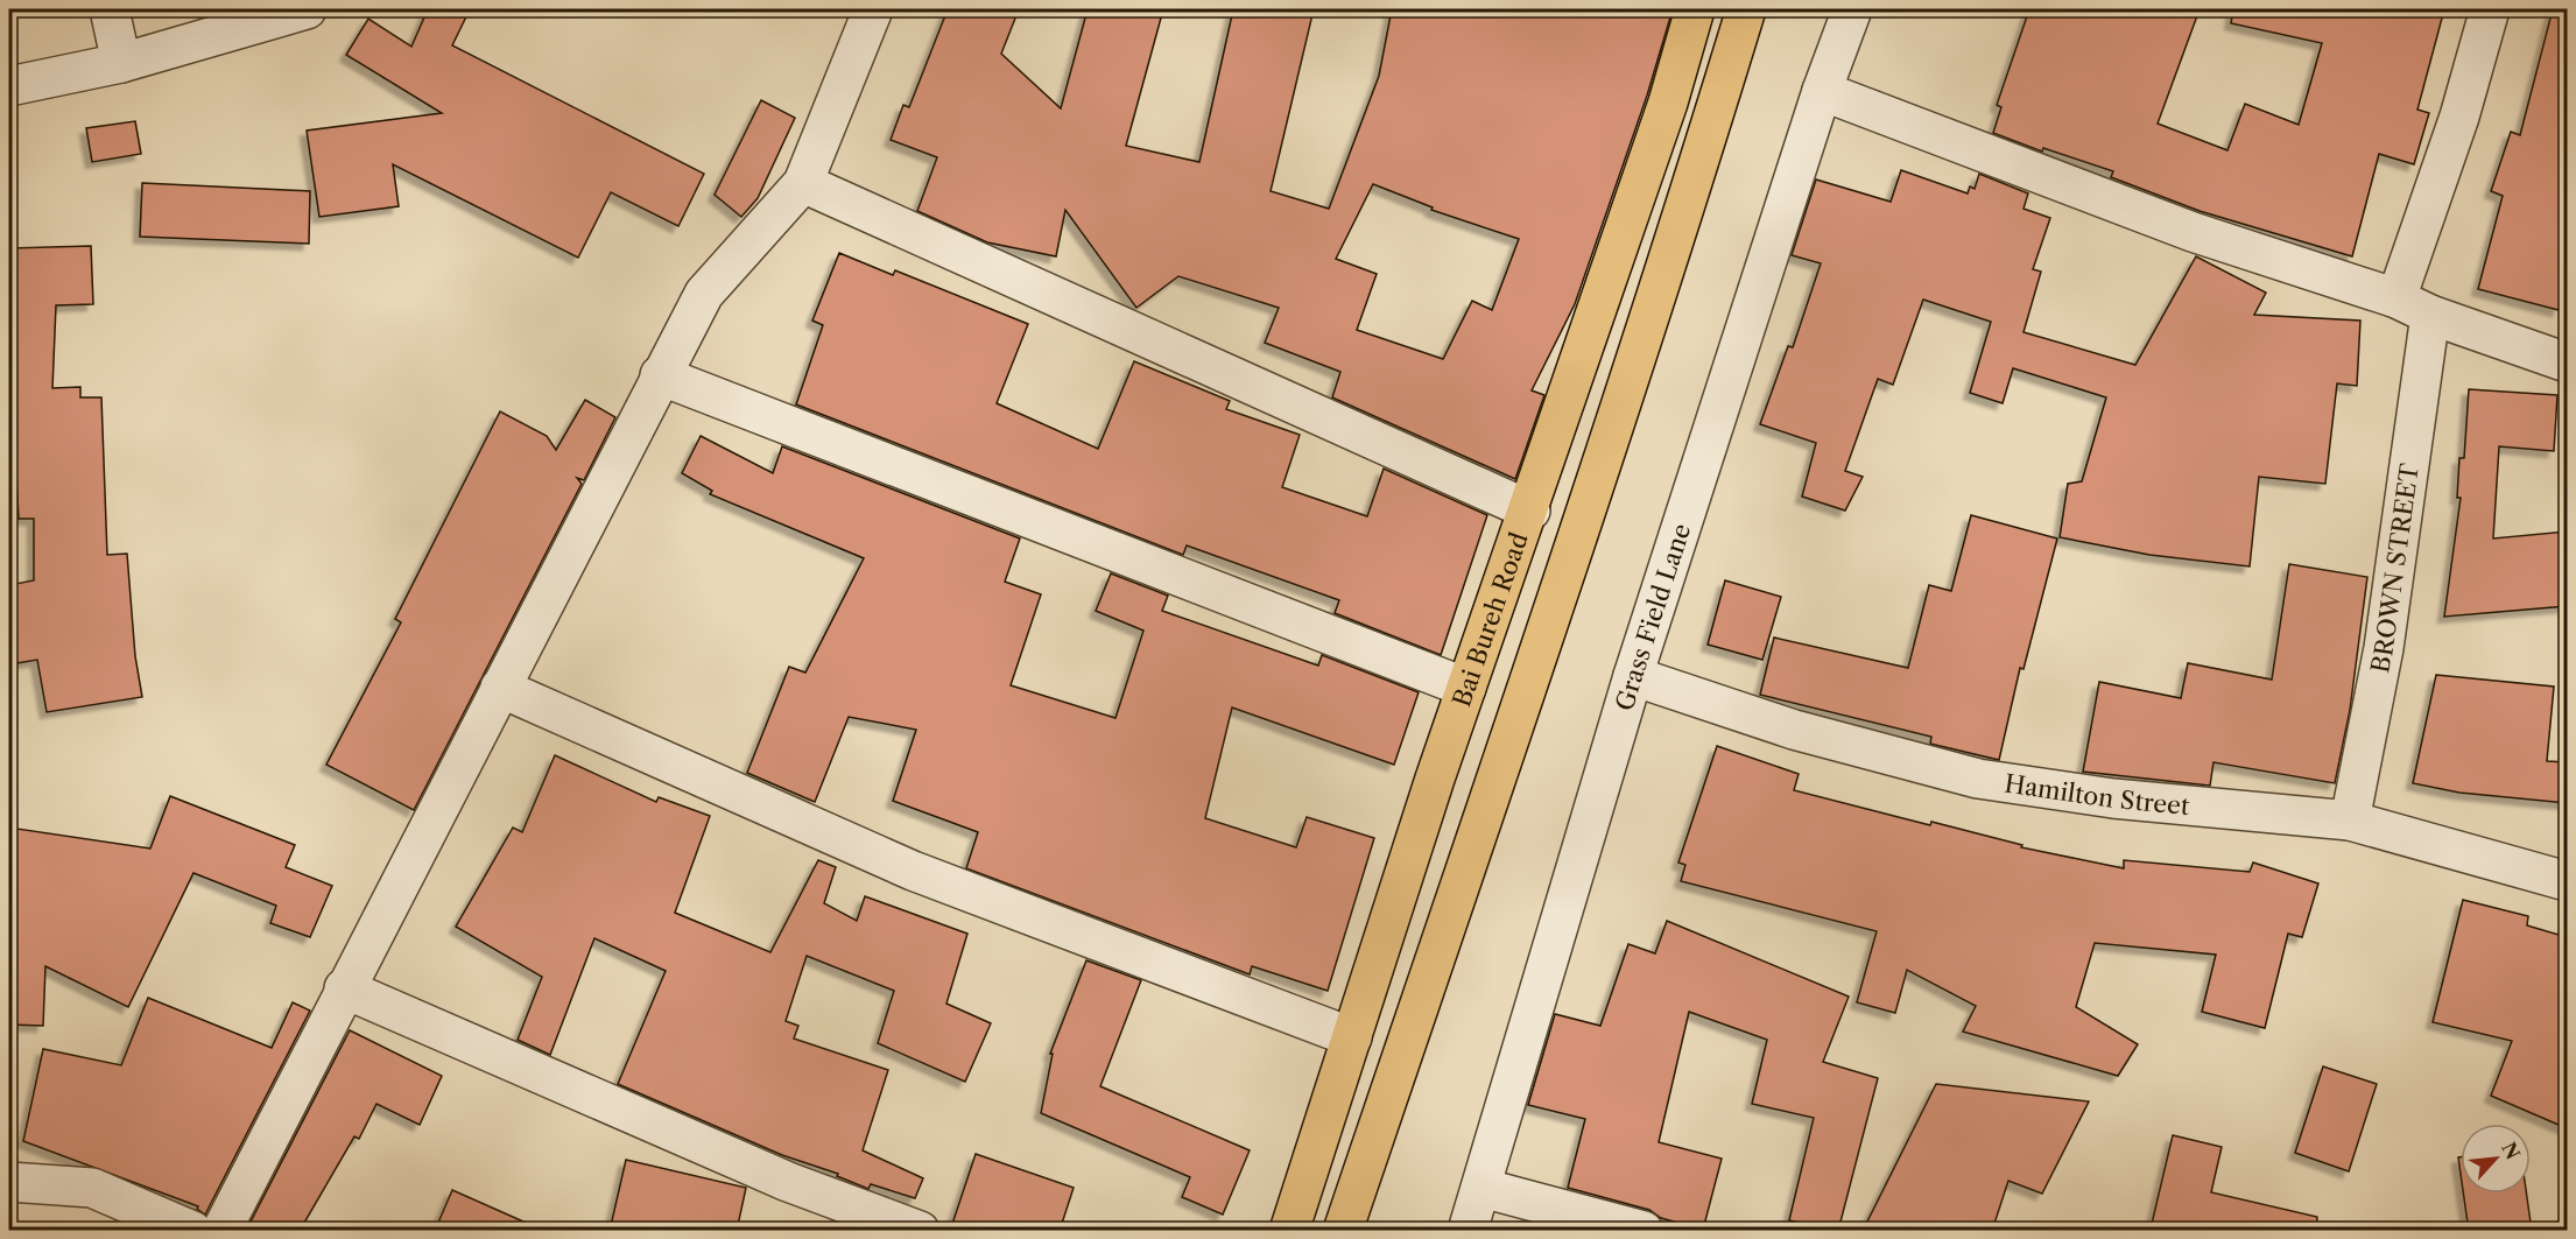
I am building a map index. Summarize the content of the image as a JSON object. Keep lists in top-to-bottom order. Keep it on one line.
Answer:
{"streets":{"highway":["Bai Bureh Road"],"street":["BROWN STREET","Grass Field Lane","Hamilton Street"]},"crossings":[["BROWN STREET","Hamilton Street"],["Grass Field Lane","Hamilton Street"]],"north":"top right"}
